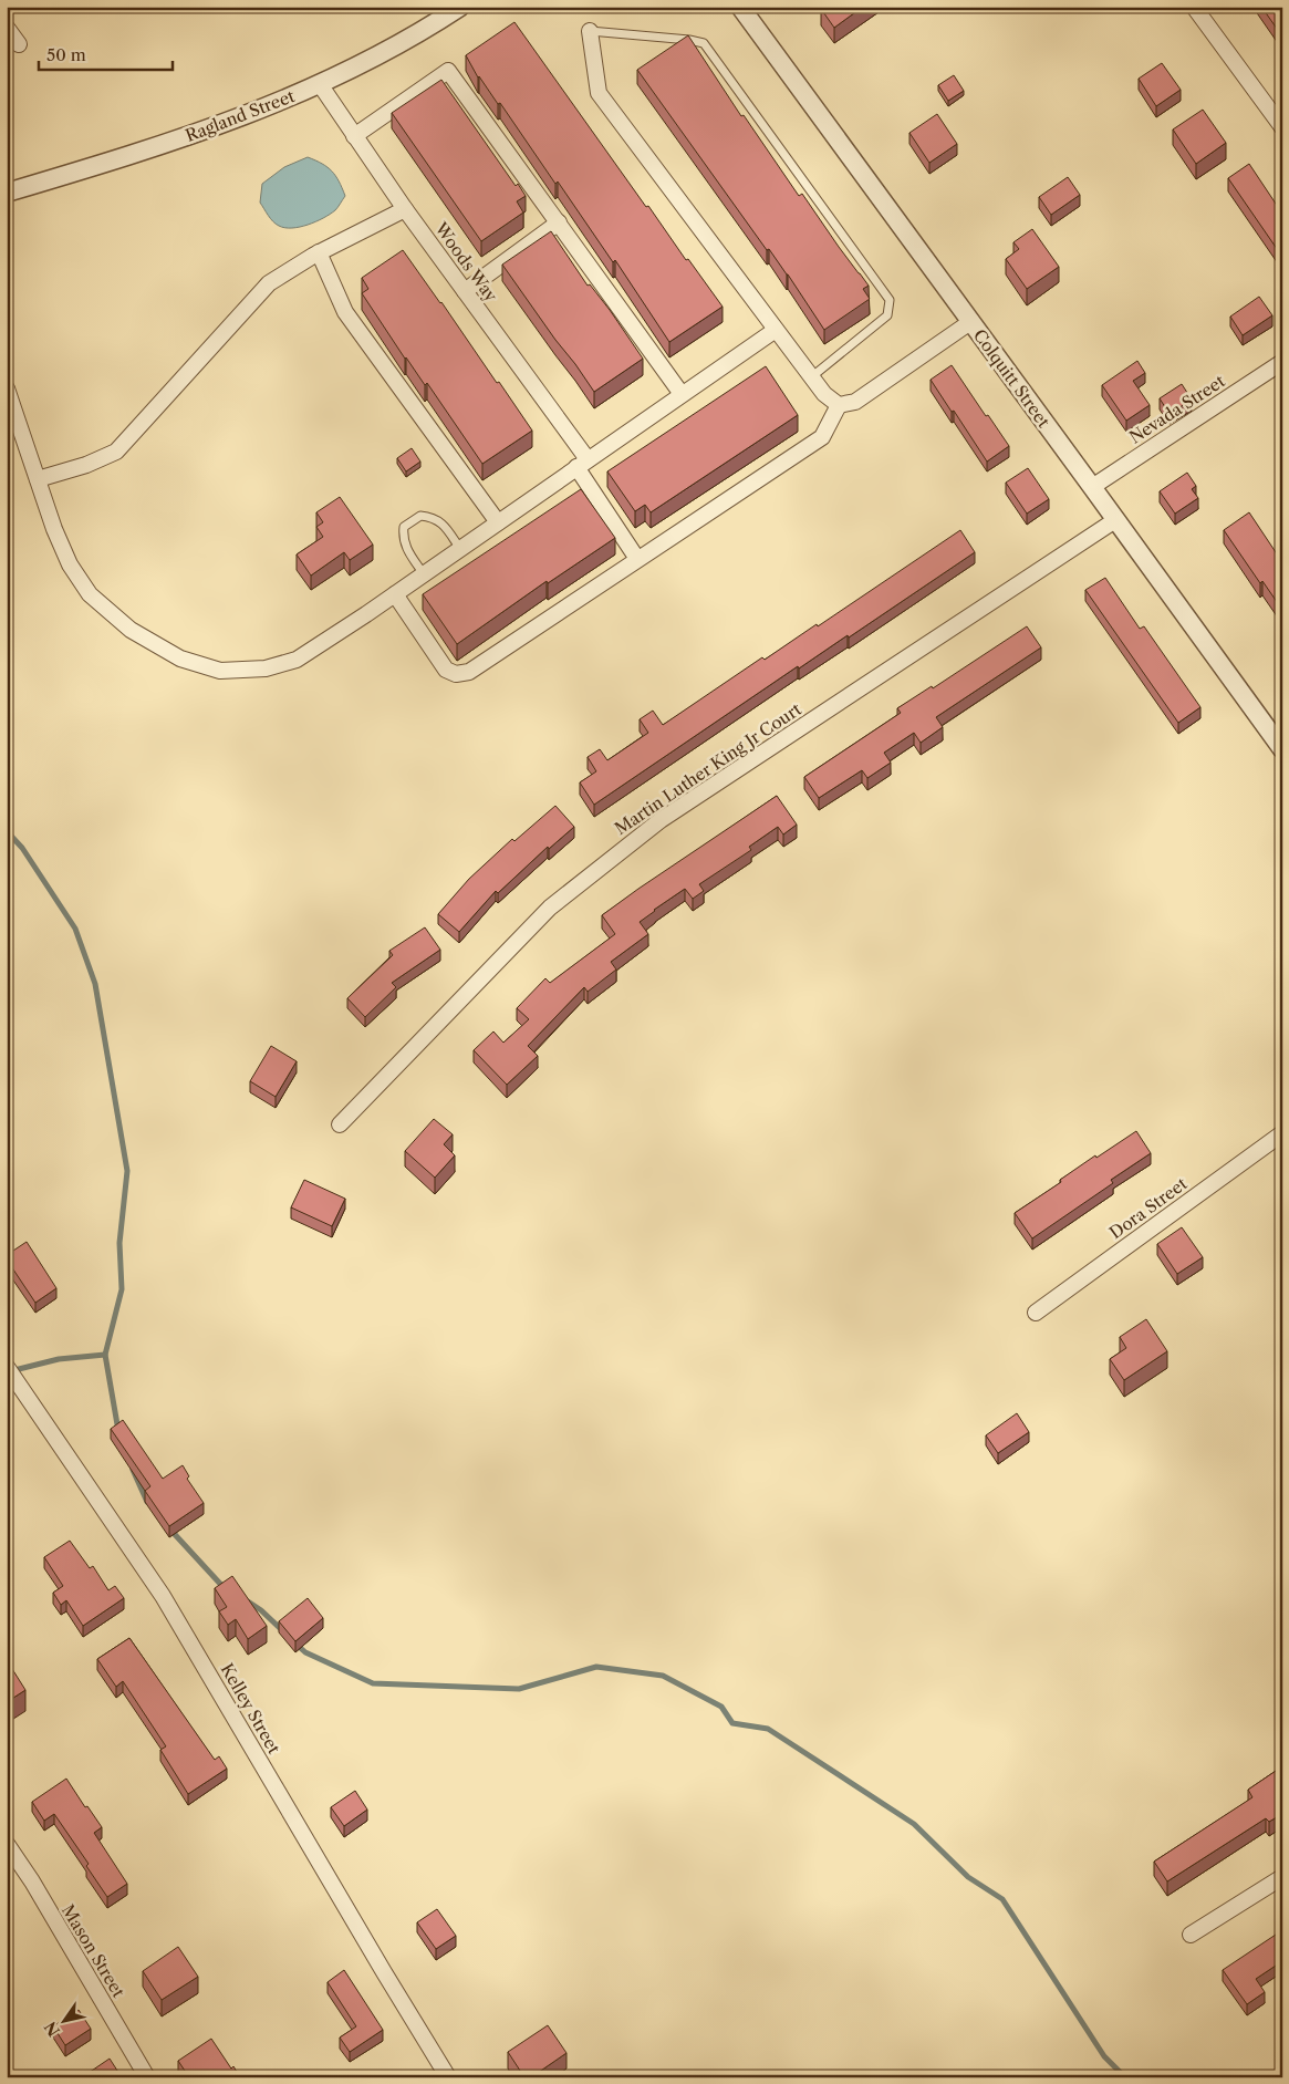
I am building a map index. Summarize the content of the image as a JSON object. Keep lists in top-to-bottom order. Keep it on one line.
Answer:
{"streets":{"street":["Ragland Street","Woods Way","Colquitt Street","Nevada Street","Martin Luther King Jr Court","Dora Street","Kelley Street","Mason Street"]},"crossings":[["Ragland Street","Woods Way"],["Colquitt Street","Nevada Street"],["Colquitt Street","Martin Luther King Jr Court"]],"scale_bar":"50 m","north":"bottom left"}
